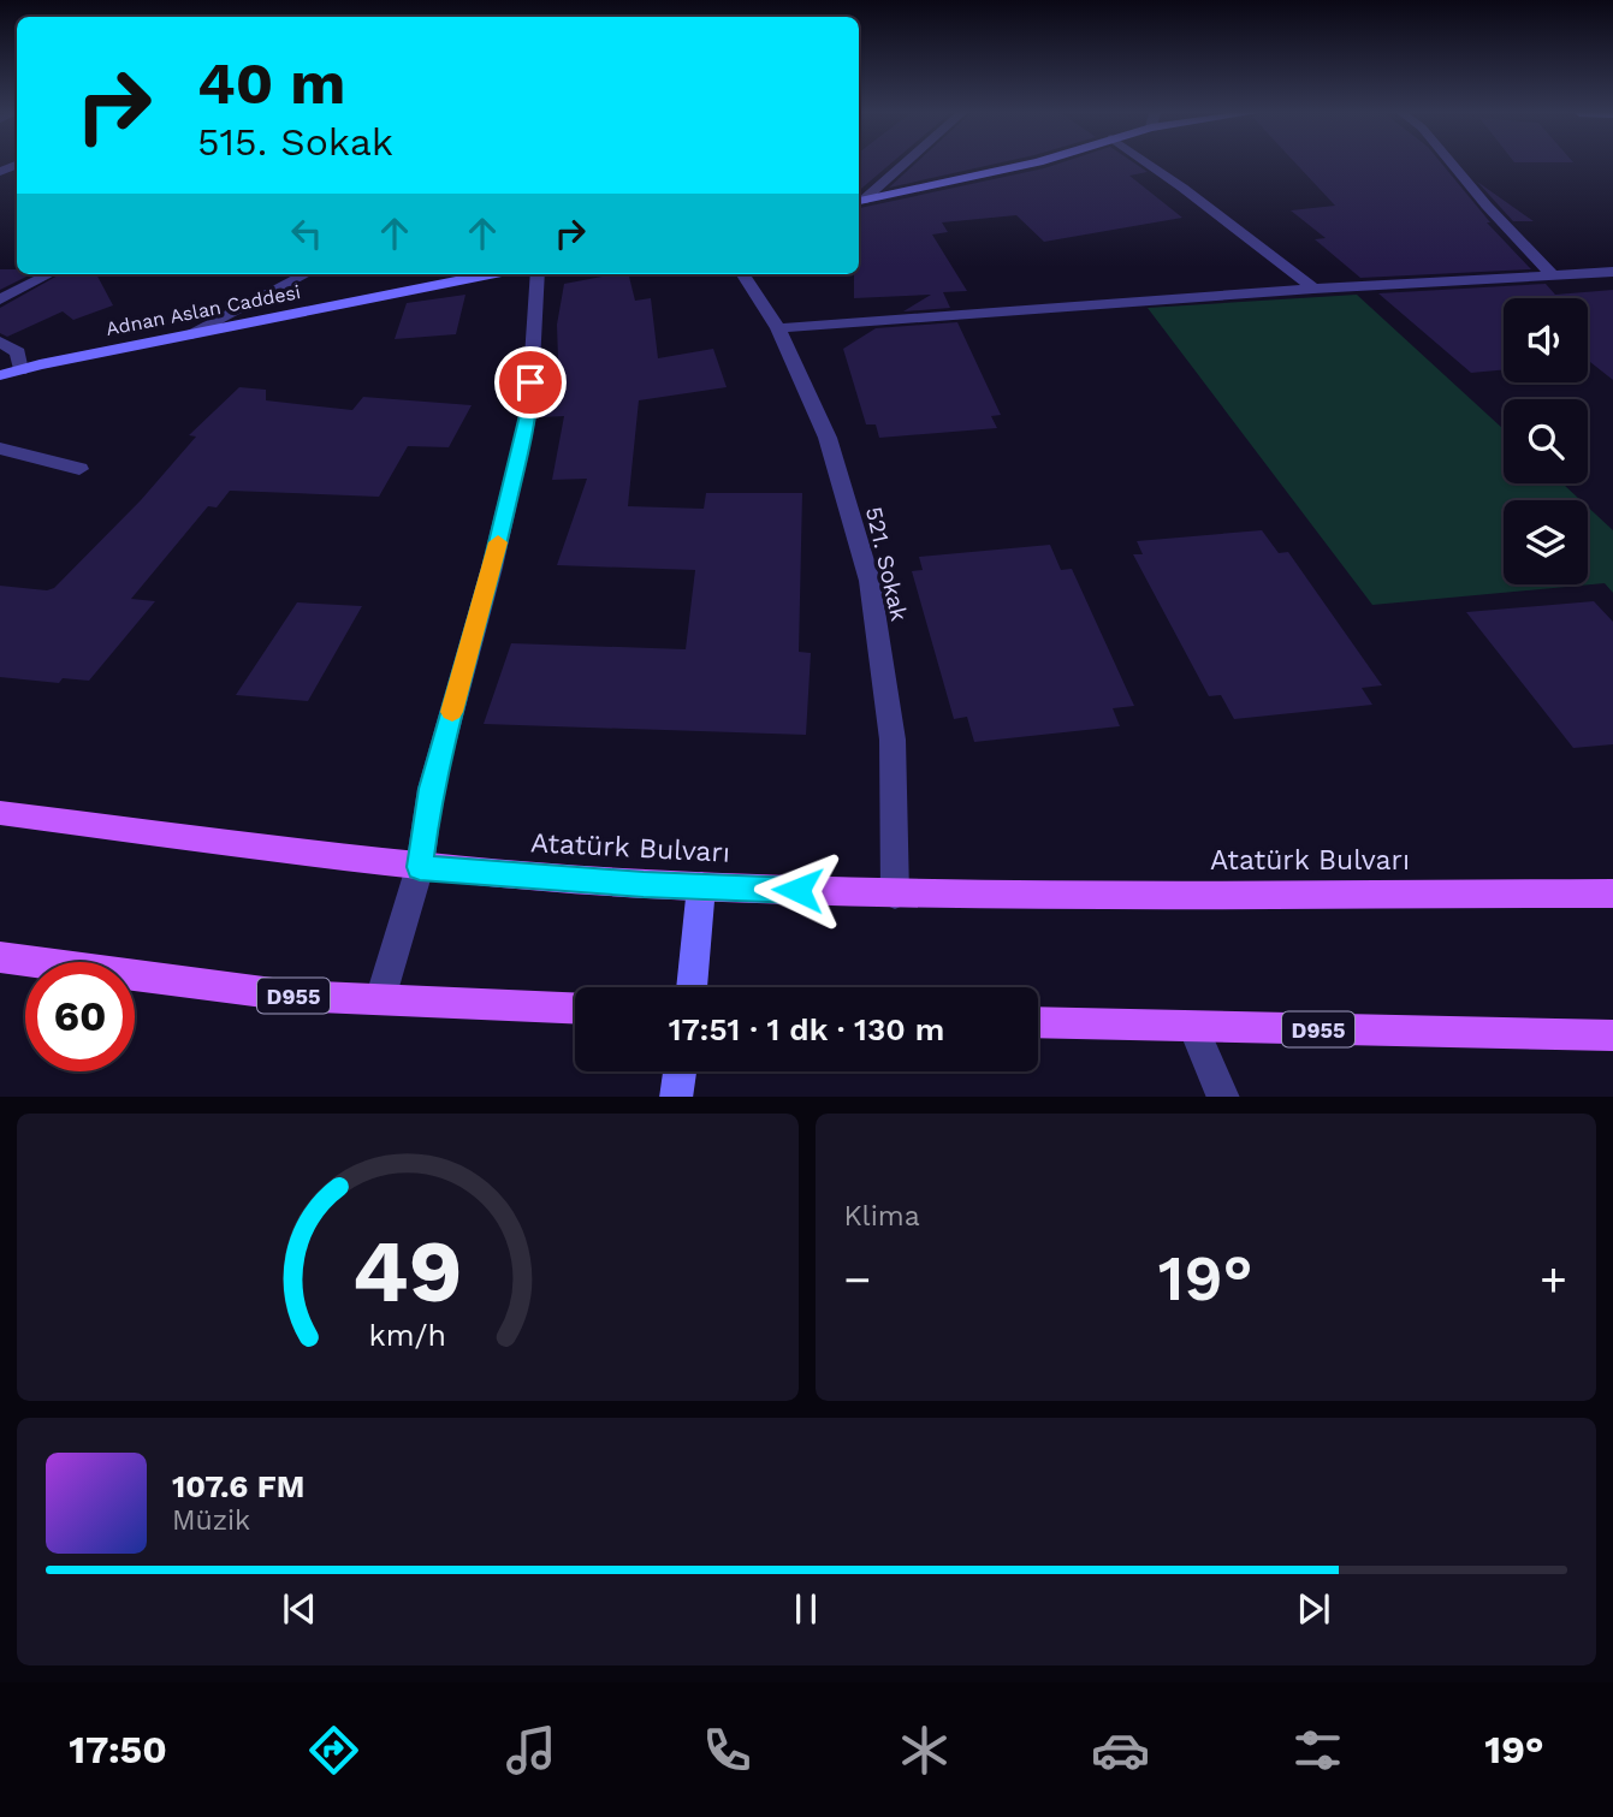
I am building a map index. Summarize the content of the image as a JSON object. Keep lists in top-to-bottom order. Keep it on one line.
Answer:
{"streets":{"main road":["Atatürk Bulvarı","D955"],"street":["Adnan Aslan Caddesi","521. Sokak"]},"crossings":[["521. Sokak","Atatürk Bulvarı"]],"page":{"turn":["40 m","515. Sokak"],"limit":"60","trip":"17:51 · 1 dk · 130 m","tile":"Klima","heat":["−","19°","+"],"song":["107.6 FM","Müzik"],"tabs":["17:50","19°"],"gauge":["49","km/h"]}}
